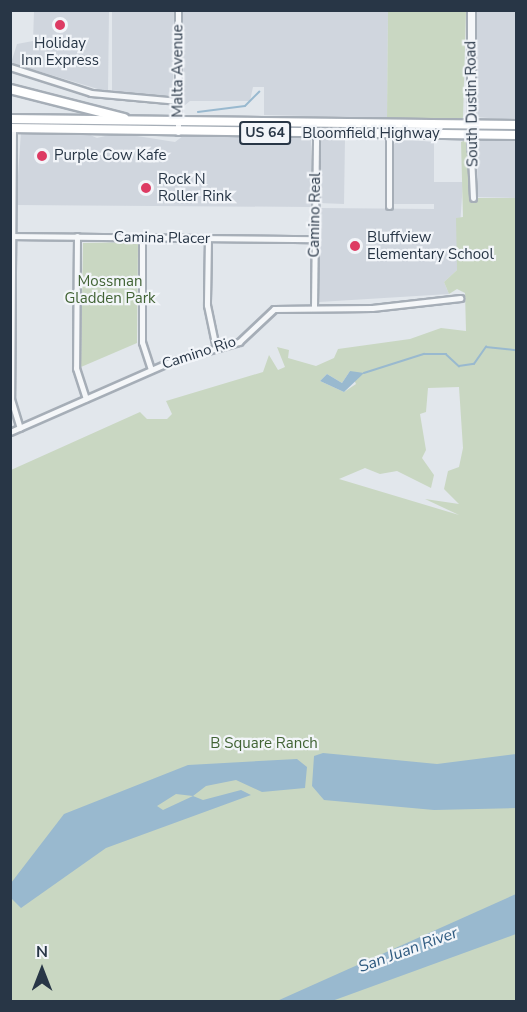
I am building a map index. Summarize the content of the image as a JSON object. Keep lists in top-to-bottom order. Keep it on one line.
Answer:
{"streets":{"main road":["US 64","Bloomfield Highway"],"street":["Malta Avenue","South Dustin Road","Camino Real","Camina Placer","Camino Rio"]},"crossings":[["Malta Avenue","Bloomfield Highway"],["South Dustin Road","Bloomfield Highway"],["Bloomfield Highway","Camino Real"],["Camino Real","Camina Placer"],["Camino Real","Camino Rio"]],"water":["San Juan River"],"parks":["Mossman Gladden Park","B Square Ranch"],"places":["Holiday Inn Express","Purple Cow Kafe","Rock N Roller Rink","Bluffview Elementary School"],"north":"top"}
